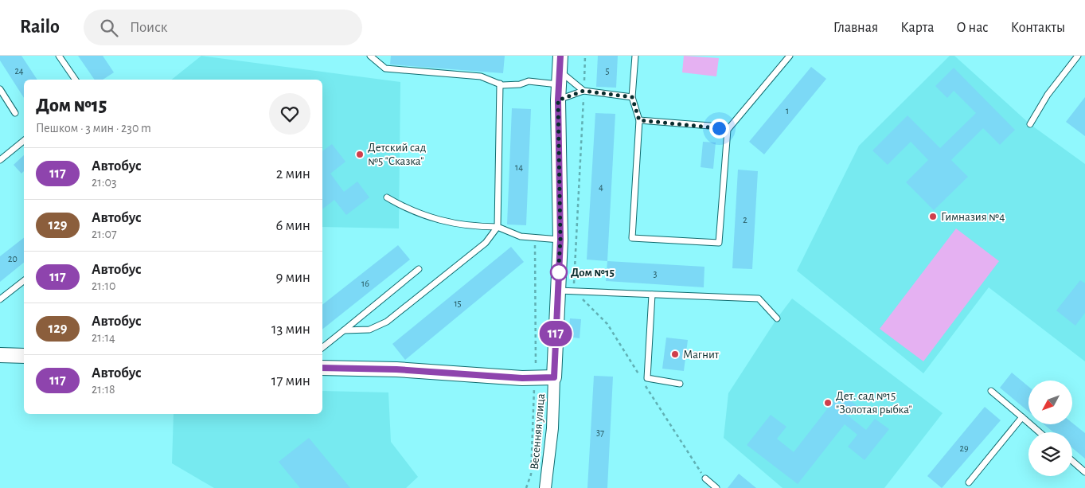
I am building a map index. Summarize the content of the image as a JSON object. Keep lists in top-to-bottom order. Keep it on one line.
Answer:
{"streets":{"street":["Весенняя улица"]},"places":["Детский сад №5 \"Сказка\"","Гимназия №4","Дом №15","Магнит","Дет. сад №15 \"Золотая рыбка\""],"lines":["bus line 117"],"house_numbers":["24","5","1","14","4","2","20","3","16","15","37","29"],"north":"bottom left","page":{"header":"Railo","search":"Поиск","nav":["Главная","Карта","О нас","Контакты"],"on_map":"117","heading":["Дом №15","Пешком · 3 мин · 230 m"],"list":[{"mark":"117","name":"Автобус","note":"21:03","value":"2 мин"},{"mark":"129","name":"Автобус","note":"21:07","value":"6 мин"},{"mark":"117","name":"Автобус","note":"21:10","value":"9 мин"},{"mark":"129","name":"Автобус","note":"21:14","value":"13 мин"},{"mark":"117","name":"Автобус","note":"21:18","value":"17 мин"}]}}
